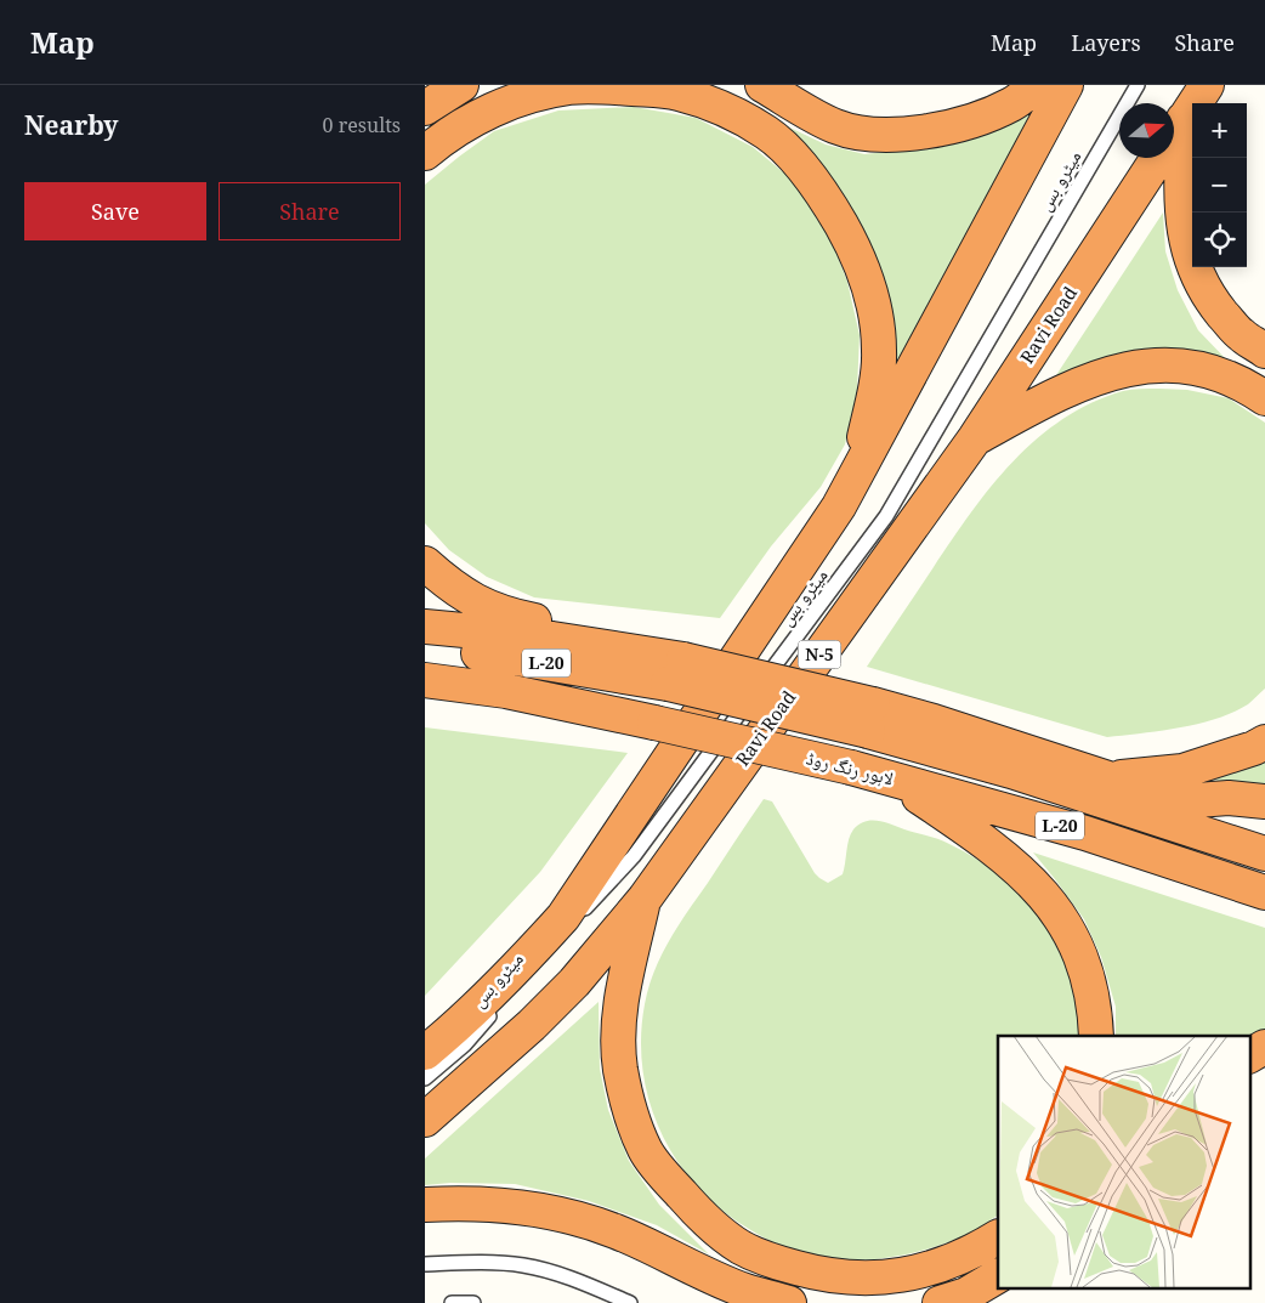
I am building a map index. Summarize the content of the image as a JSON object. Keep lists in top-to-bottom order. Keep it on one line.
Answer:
{"streets":{"highway":["Ravi Road","N-5","L-20","لاہور رنگ روڈ"],"lane":["میٹرو بس"]},"north":"right","page":{"header":"Map","nav":["Map","Layers","Share"],"heading":["Nearby","0 results"],"map_buttons":["+","−"],"buttons":["Save","Share"]}}
